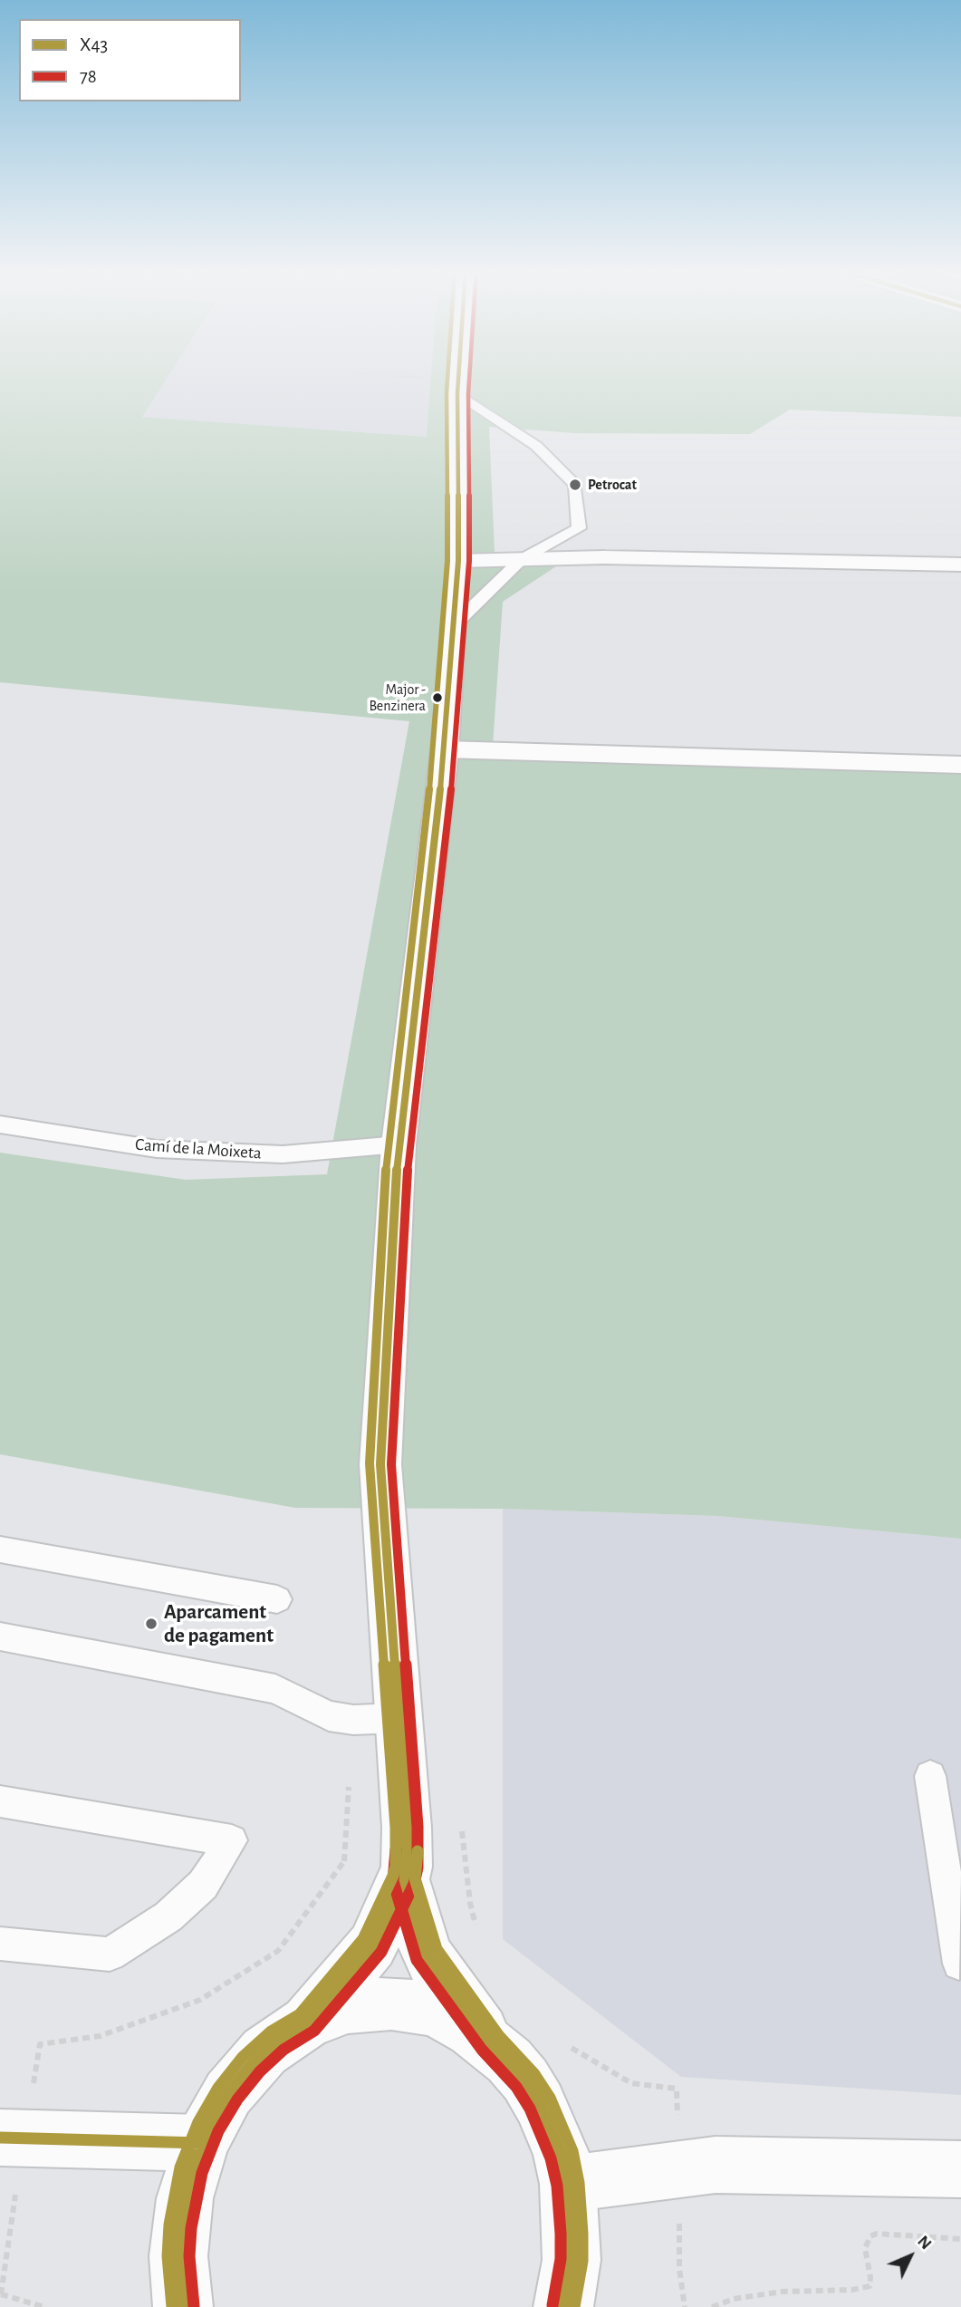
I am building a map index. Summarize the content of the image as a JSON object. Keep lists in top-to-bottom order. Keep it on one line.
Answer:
{"streets":{"lane":["Camí de la Moixeta"]},"places":["Petrocat","Major - Benzinera","Aparcament de pagament"],"lines":["transit line X43","transit line 78"],"legend":["X43","78"],"north":"top right"}
